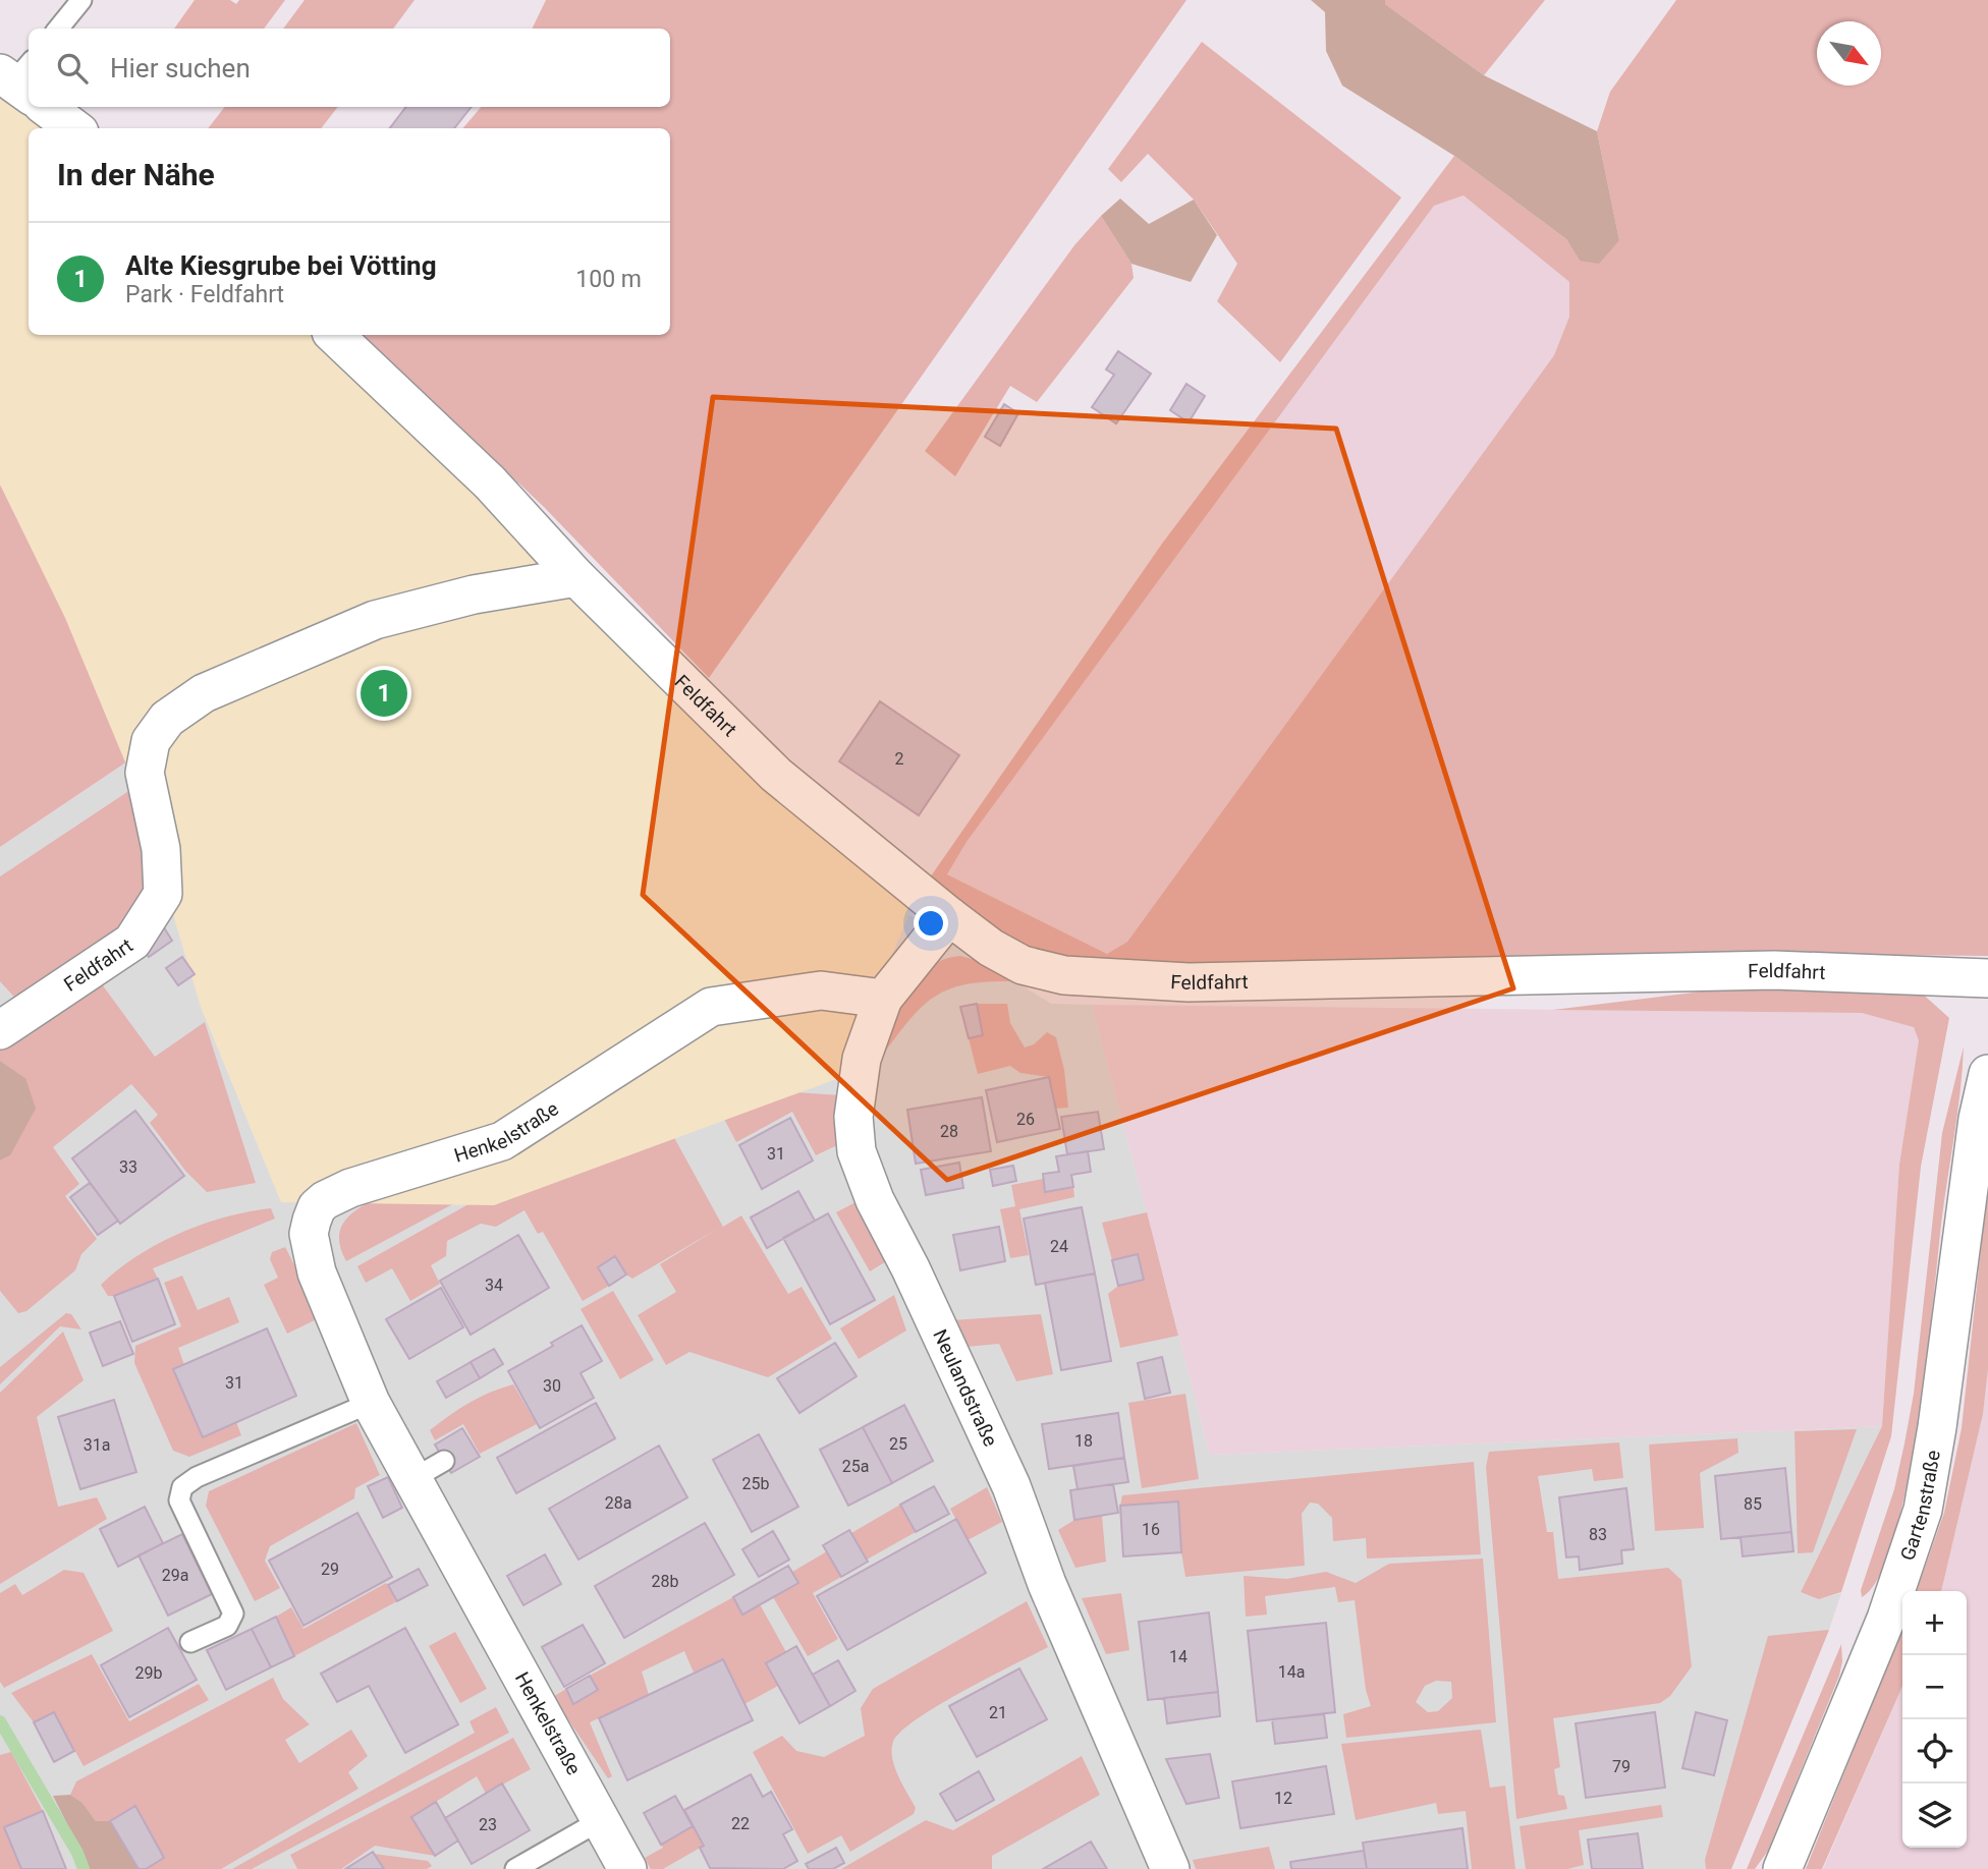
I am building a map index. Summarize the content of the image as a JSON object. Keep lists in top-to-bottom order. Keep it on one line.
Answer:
{"streets":{"street":["Feldfahrt","Henkelstraße","Neulandstraße","Gartenstraße"]},"crossings":[["Feldfahrt","Neulandstraße"],["Henkelstraße","Neulandstraße"]],"house_numbers":["2","26","28","31","33","24","34","31","30","18","25","31a","25a","25b","28a","85","16","83","29","29a","28b","14","14a","29b","21","79","12","22","23"],"north":"bottom right","page":{"search":"Hier suchen","heading":"In der Nähe","list":[{"mark":"1","name":"Alte Kiesgrube bei Vötting","note":"Park · Feldfahrt","value":"100 m"}],"pins":"1","map_buttons":["+","−"]}}
